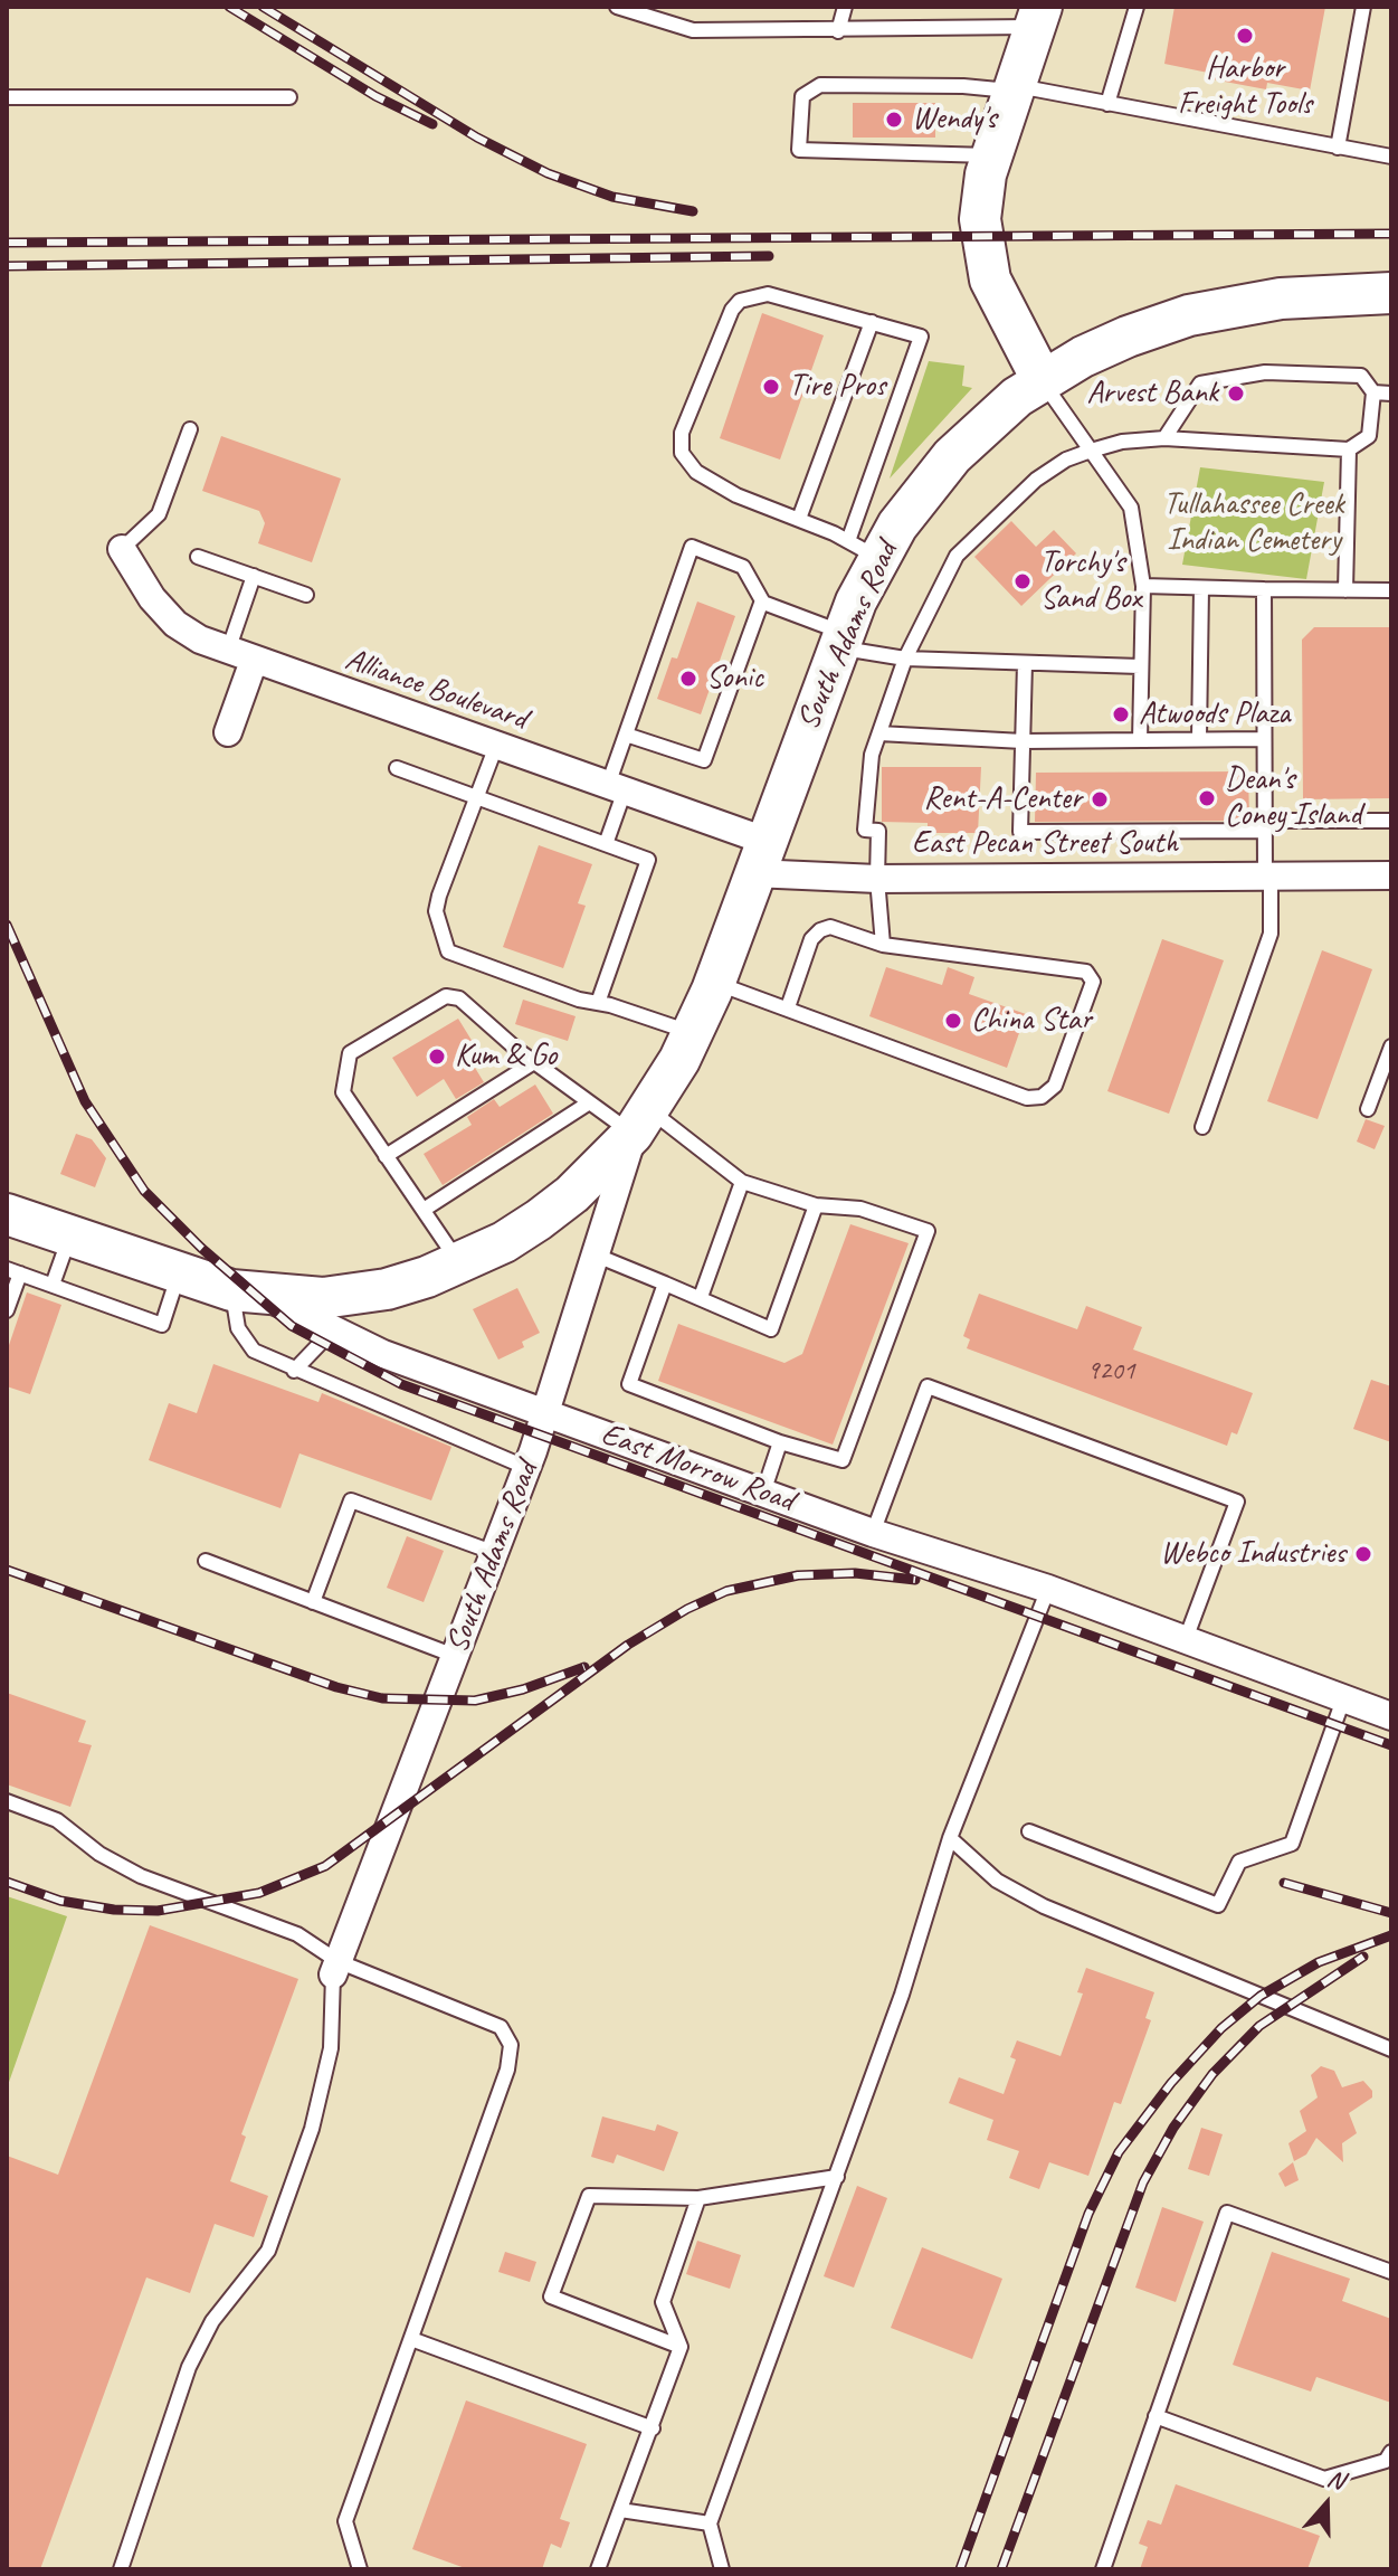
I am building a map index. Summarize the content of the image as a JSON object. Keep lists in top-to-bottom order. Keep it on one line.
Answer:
{"streets":{"main road":["South Adams Road","East Morrow Road"],"street":["Alliance Boulevard","East Pecan Street South"]},"crossings":[["South Adams Road","Alliance Boulevard"],["South Adams Road","East Pecan Street South"],["South Adams Road","East Morrow Road"],["Alliance Boulevard","East Pecan Street South"]],"parks":["Tullahassee Creek Indian Cemetery"],"places":["Harbor Freight Tools","Wendy's","Tire Pros","Arvest Bank","Torchy's Sand Box","Sonic","Atwoods Plaza","Dean's Coney Island","Rent-A-Center","China Star","Kum & Go","Webco Industries"],"house_numbers":["9201"],"north":"top"}
